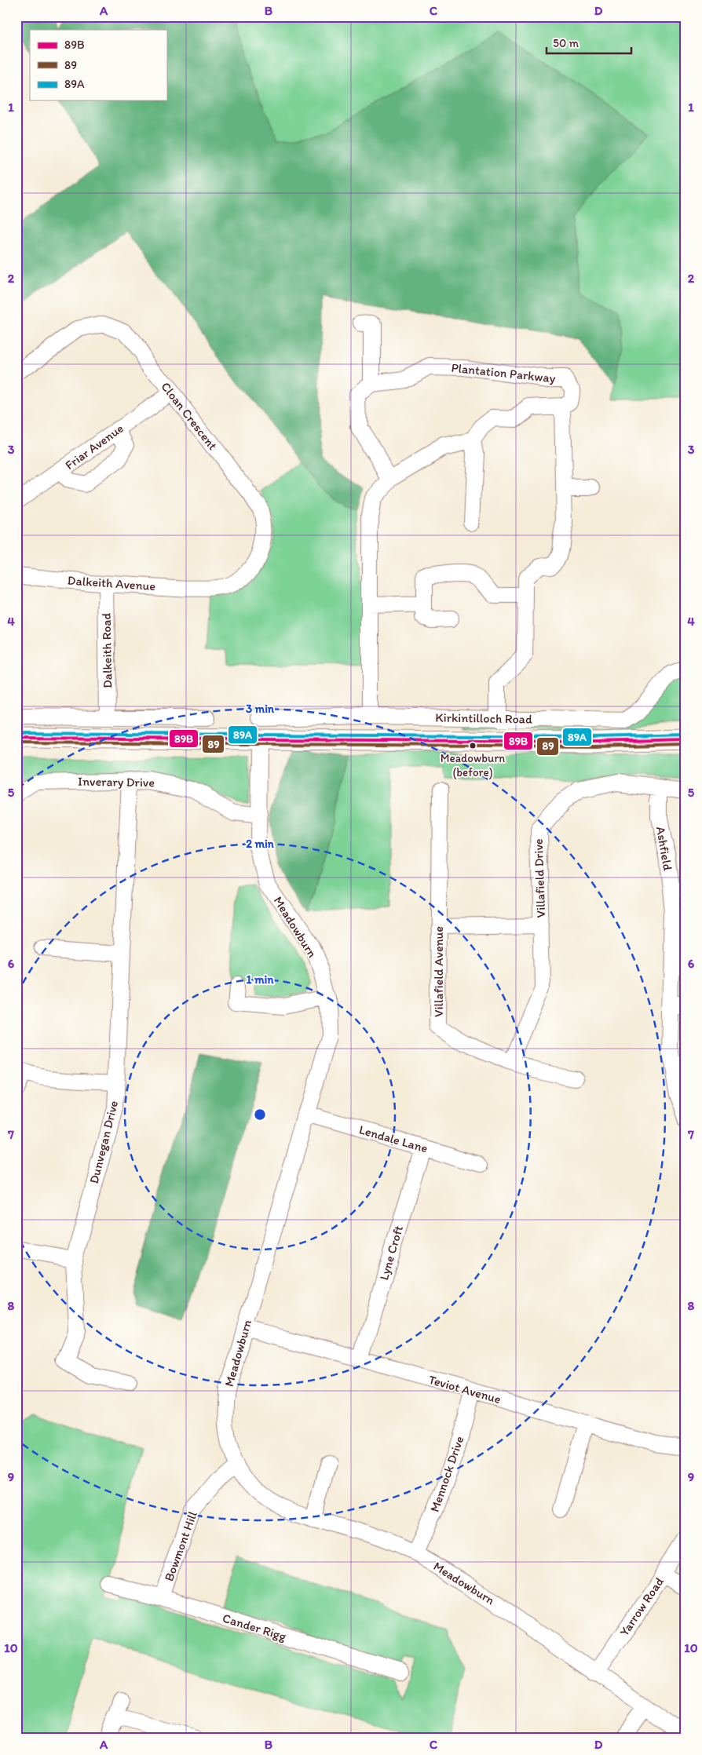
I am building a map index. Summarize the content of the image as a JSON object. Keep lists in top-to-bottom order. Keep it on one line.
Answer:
{"streets":{"main road":["Kirkintilloch Road"],"street":["Plantation Parkway","Cloan Crescent","Friar Avenue","Dalkeith Avenue","Dalkeith Road","Inverary Drive","Ashfield","Villafield Drive","Meadowburn","Villafield Avenue","Lendale Lane","Dunvegan Drive","Lyne Croft","Teviot Avenue","Mennock Drive","Bowmont Hill","Yarrow Road","Cander Rigg"]},"crossings":[["Cloan Crescent","Friar Avenue"],["Cloan Crescent","Dalkeith Avenue"],["Dalkeith Avenue","Dalkeith Road"],["Kirkintilloch Road","Meadowburn"],["Inverary Drive","Meadowburn"],["Inverary Drive","Dunvegan Drive"],["Ashfield","Villafield Drive"],["Villafield Drive","Villafield Avenue"],["Meadowburn","Lendale Lane"],["Meadowburn","Teviot Avenue"],["Meadowburn","Mennock Drive"],["Meadowburn","Bowmont Hill"],["Meadowburn","Yarrow Road"],["Lendale Lane","Lyne Croft"],["Lyne Croft","Teviot Avenue"],["Teviot Avenue","Mennock Drive"],["Bowmont Hill","Cander Rigg"]],"places":["Meadowburn (before)"],"lines":["transit line 89A","transit line 89B","transit line 89"],"legend":["89B","89","89A"],"scale_bar":"50 m","grid":{"columns":["A","B","C","D"],"rows":["1","2","3","4","5","6","7","8","9","10"]},"rings":["3 min","2 min","1 min"]}
